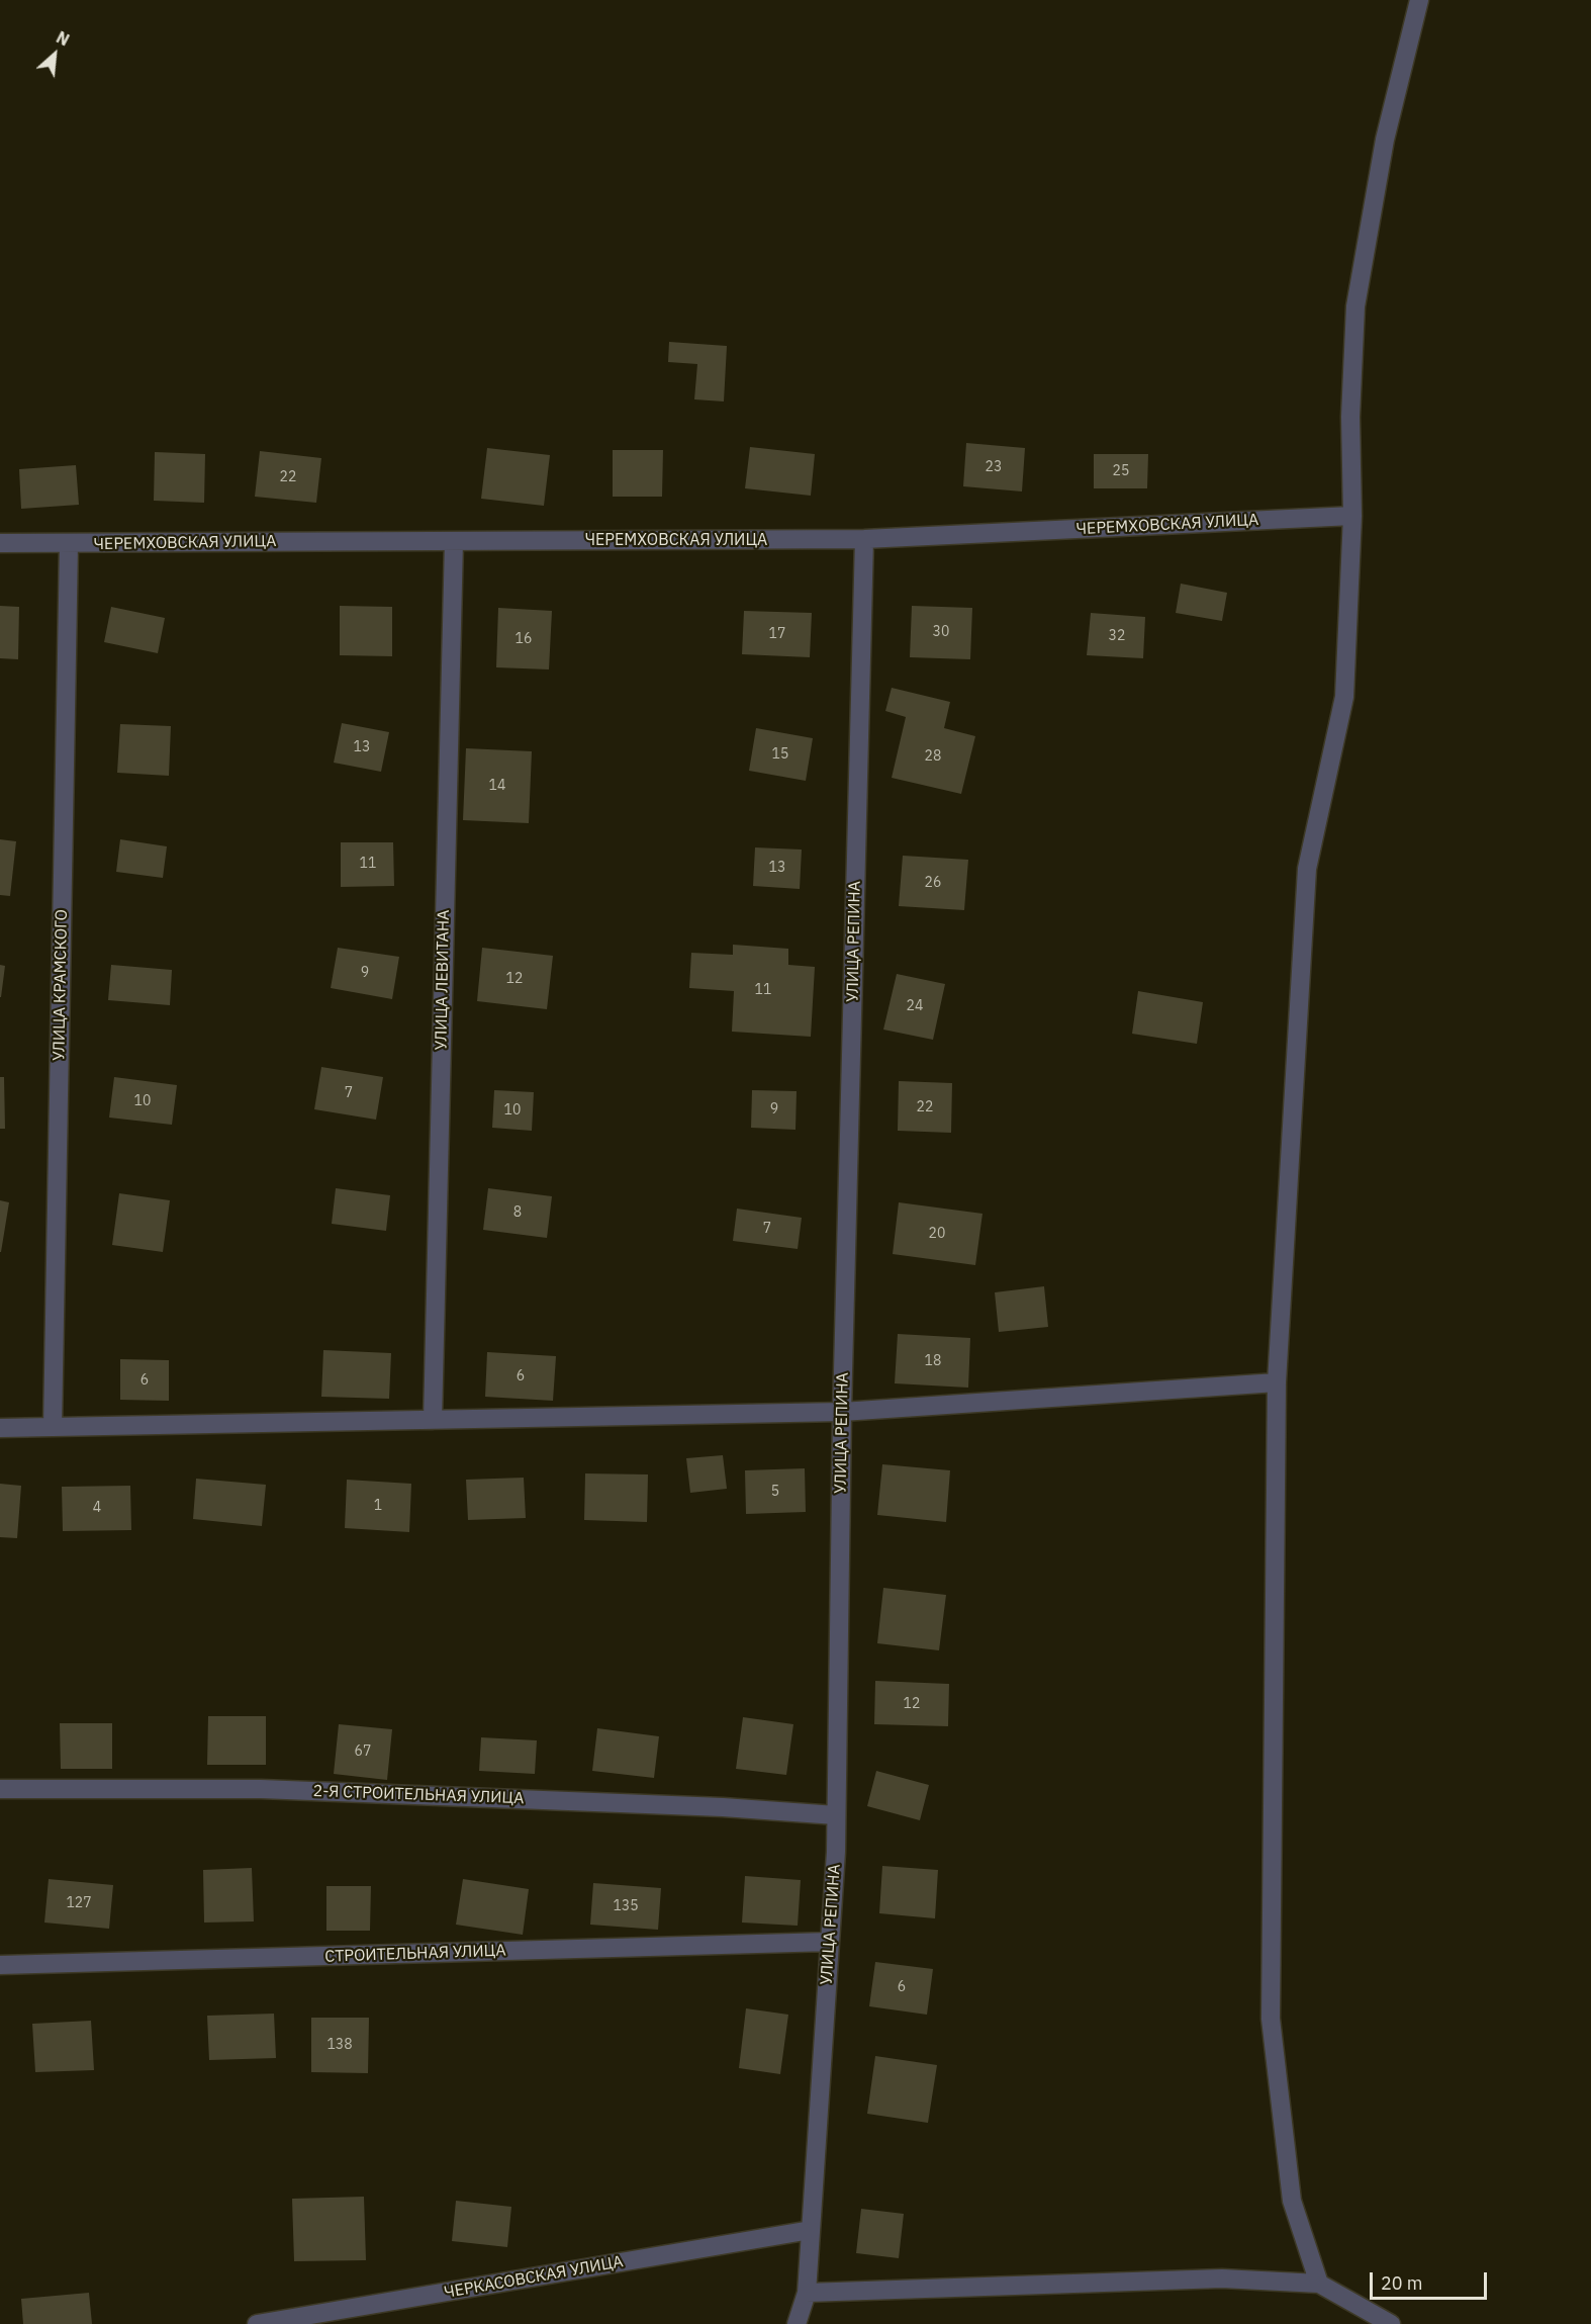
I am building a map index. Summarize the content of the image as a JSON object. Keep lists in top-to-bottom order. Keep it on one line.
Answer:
{"streets":{"street":["ЧЕРЕМХОВСКАЯ УЛИЦА","УЛИЦА РЕПИНА","УЛИЦА ЛЕВИТАНА","УЛИЦА КРАМСКОГО","2-Я СТРОИТЕЛЬНАЯ УЛИЦА","СТРОИТЕЛЬНАЯ УЛИЦА","ЧЕРКАСОВСКАЯ УЛИЦА"]},"crossings":[["ЧЕРЕМХОВСКАЯ УЛИЦА","УЛИЦА РЕПИНА"],["ЧЕРЕМХОВСКАЯ УЛИЦА","УЛИЦА ЛЕВИТАНА"],["ЧЕРЕМХОВСКАЯ УЛИЦА","УЛИЦА КРАМСКОГО"],["УЛИЦА РЕПИНА","2-Я СТРОИТЕЛЬНАЯ УЛИЦА"],["УЛИЦА РЕПИНА","СТРОИТЕЛЬНАЯ УЛИЦА"],["УЛИЦА РЕПИНА","ЧЕРКАСОВСКАЯ УЛИЦА"]],"house_numbers":["23","25","22","30","17","32","16","13","15","28","14","11","13","26","9","12","11","24","7","10","22","9","10","8","7","20","18","6","6","5","1","4","12","67","127","135","6","138"],"scale_bar":"20 m","north":"top right"}
